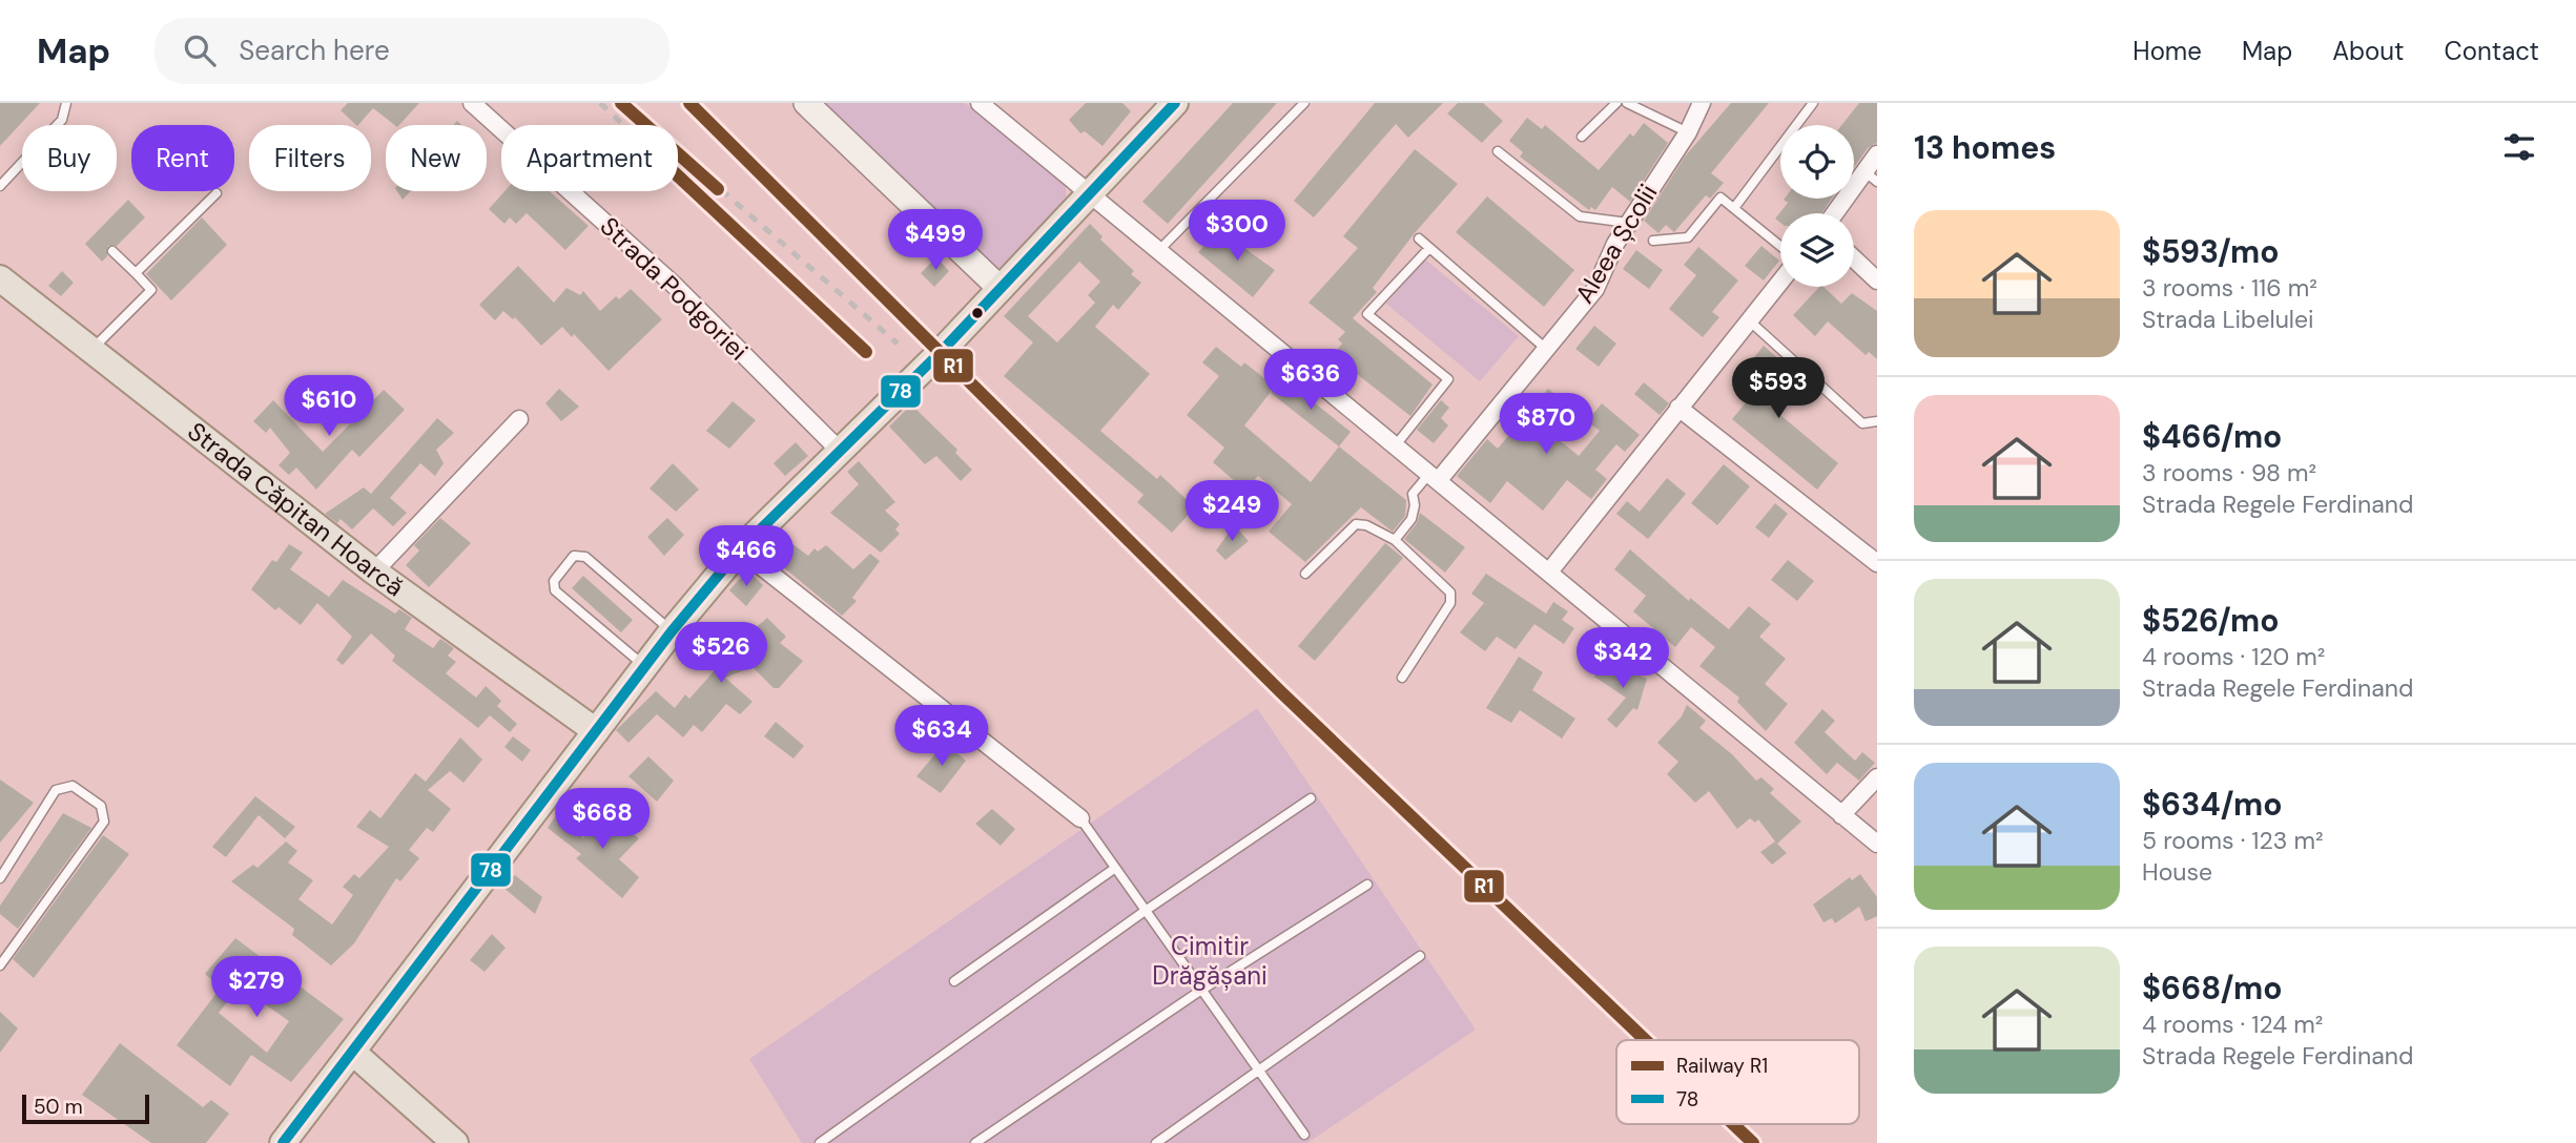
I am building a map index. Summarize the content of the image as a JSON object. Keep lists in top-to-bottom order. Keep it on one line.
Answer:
{"streets":{"main road":["Strada Căpitan Hoarcă"],"street":["Aleea Școlii","Strada Podgoriei"]},"parks":["Cimitir Drăgășani"],"lines":["rail line R1","transit line 78"],"legend":["Railway R1","78"],"scale_bar":"50 m","page":{"header":"Map","search":"Search here","nav":["Home","Map","About","Contact"],"heading":"13 homes","chip":["Buy","Rent","Filters","New","Apartment"],"list":[{"name":"$593/mo","note":"3 rooms · 116 m² · Strada Libelulei"},{"name":"$466/mo","note":"3 rooms · 98 m² · Strada Regele Ferdinand"},{"name":"$526/mo","note":"4 rooms · 120 m² · Strada Regele Ferdinand"},{"name":"$634/mo","note":"5 rooms · 123 m² · House"},{"name":"$668/mo","note":"4 rooms · 124 m² · Strada Regele Ferdinand"}],"price":["$300","$499","$636","$593","$610","$870","$249","$466","$526","$342","$634","$668","$279"],"scale":"50 m"}}
